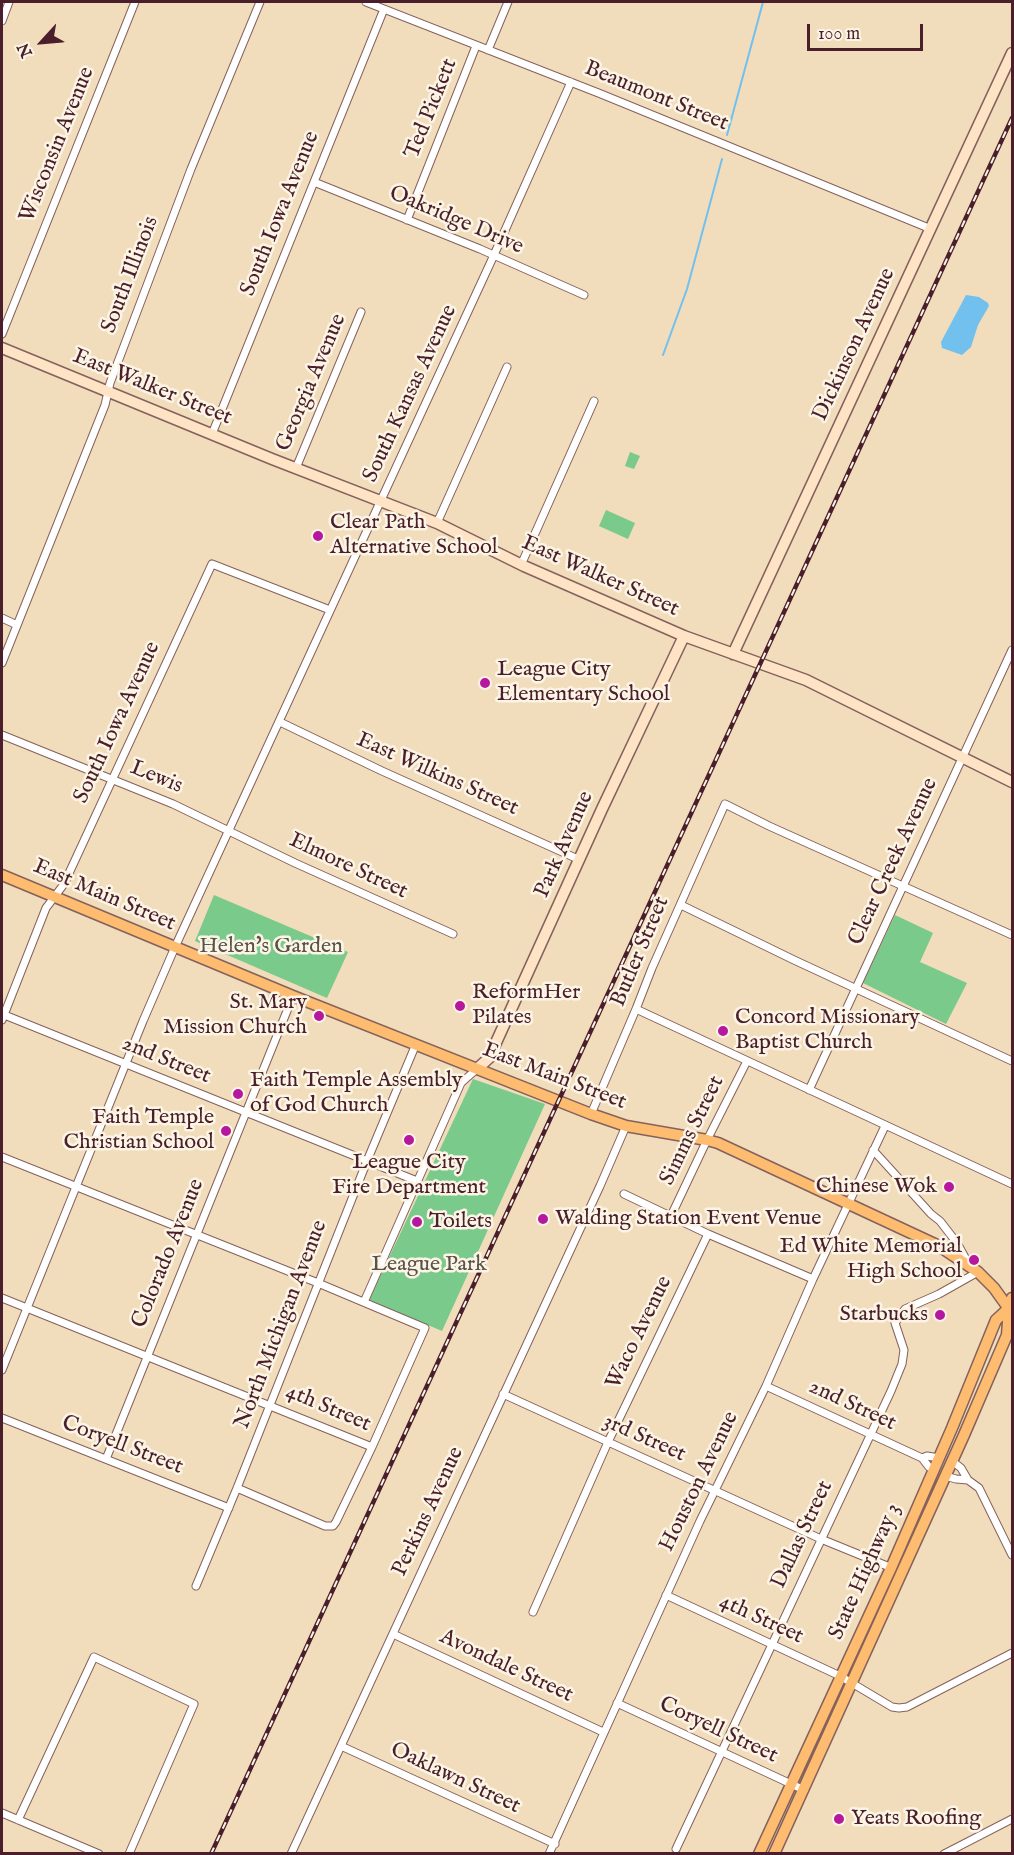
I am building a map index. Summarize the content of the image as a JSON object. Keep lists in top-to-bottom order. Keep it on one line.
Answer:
{"streets":{"main road":["East Main Street","State Highway 3"],"street":["Beaumont Street","Ted Pickett","Wisconsin Avenue","South Iowa Avenue","Oakridge Drive","South Illinois","Dickinson Avenue","Georgia Avenue","East Walker Street","South Kansas Avenue","East Wilkins Street","Lewis","Park Avenue","Clear Creek Avenue","Elmore Street","Butler Street","2nd Street","Simms Street","Colorado Avenue","North Michigan Avenue","Waco Avenue","4th Street","3rd Street","Coryell Street","Houston Avenue","Perkins Avenue","Dallas Street","Avondale Street","Oaklawn Street"]},"crossings":[["Beaumont Street","Ted Pickett"],["Beaumont Street","South Iowa Avenue"],["Beaumont Street","Dickinson Avenue"],["Beaumont Street","South Kansas Avenue"],["Ted Pickett","Oakridge Drive"],["South Iowa Avenue","Oakridge Drive"],["South Iowa Avenue","East Walker Street"],["South Iowa Avenue","South Kansas Avenue"],["South Iowa Avenue","Lewis"],["South Iowa Avenue","East Main Street"],["South Iowa Avenue","2nd Street"],["Oakridge Drive","South Kansas Avenue"],["South Illinois","East Walker Street"],["Dickinson Avenue","East Walker Street"],["Georgia Avenue","East Walker Street"],["East Walker Street","South Kansas Avenue"],["East Walker Street","Park Avenue"],["East Walker Street","Clear Creek Avenue"],["South Kansas Avenue","East Wilkins Street"],["South Kansas Avenue","Lewis"],["South Kansas Avenue","Elmore Street"],["South Kansas Avenue","East Main Street"],["South Kansas Avenue","2nd Street"],["South Kansas Avenue","4th Street"],["East Wilkins Street","Park Avenue"],["Lewis","Elmore Street"],["Park Avenue","East Main Street"],["Clear Creek Avenue","Butler Street"],["East Main Street","Butler Street"],["East Main Street","Simms Street"],["East Main Street","Colorado Avenue"],["East Main Street","North Michigan Avenue"],["East Main Street","Houston Avenue"],["East Main Street","Perkins Avenue"],["East Main Street","Dallas Street"],["East Main Street","State Highway 3"],["2nd Street","Colorado Avenue"],["2nd Street","North Michigan Avenue"],["2nd Street","Houston Avenue"],["2nd Street","Dallas Street"],["2nd Street","State Highway 3"],["Colorado Avenue","4th Street"],["Colorado Avenue","Coryell Street"],["North Michigan Avenue","4th Street"],["North Michigan Avenue","Coryell Street"],["Waco Avenue","3rd Street"],["4th Street","Houston Avenue"],["4th Street","Dallas Street"],["4th Street","State Highway 3"],["3rd Street","Houston Avenue"],["3rd Street","Perkins Avenue"],["3rd Street","Dallas Street"],["3rd Street","State Highway 3"],["Coryell Street","Houston Avenue"],["Coryell Street","Dallas Street"],["Coryell Street","State Highway 3"],["Houston Avenue","Avondale Street"],["Houston Avenue","Oaklawn Street"],["Perkins Avenue","Avondale Street"],["Perkins Avenue","Oaklawn Street"]],"parks":["Helen's Garden","League Park"],"places":["Clear Path Alternative School","League City Elementary School","ReformHer Pilates","St. Mary Mission Church","Concord Missionary Baptist Church","Faith Temple Assembly of God Church","Faith Temple Christian School","League City Fire Department","Chinese Wok","Walding Station Event Venue","Toilets","Ed White Memorial High School","Starbucks","Yeats Roofing"],"scale_bar":"100 m","north":"bottom left"}
